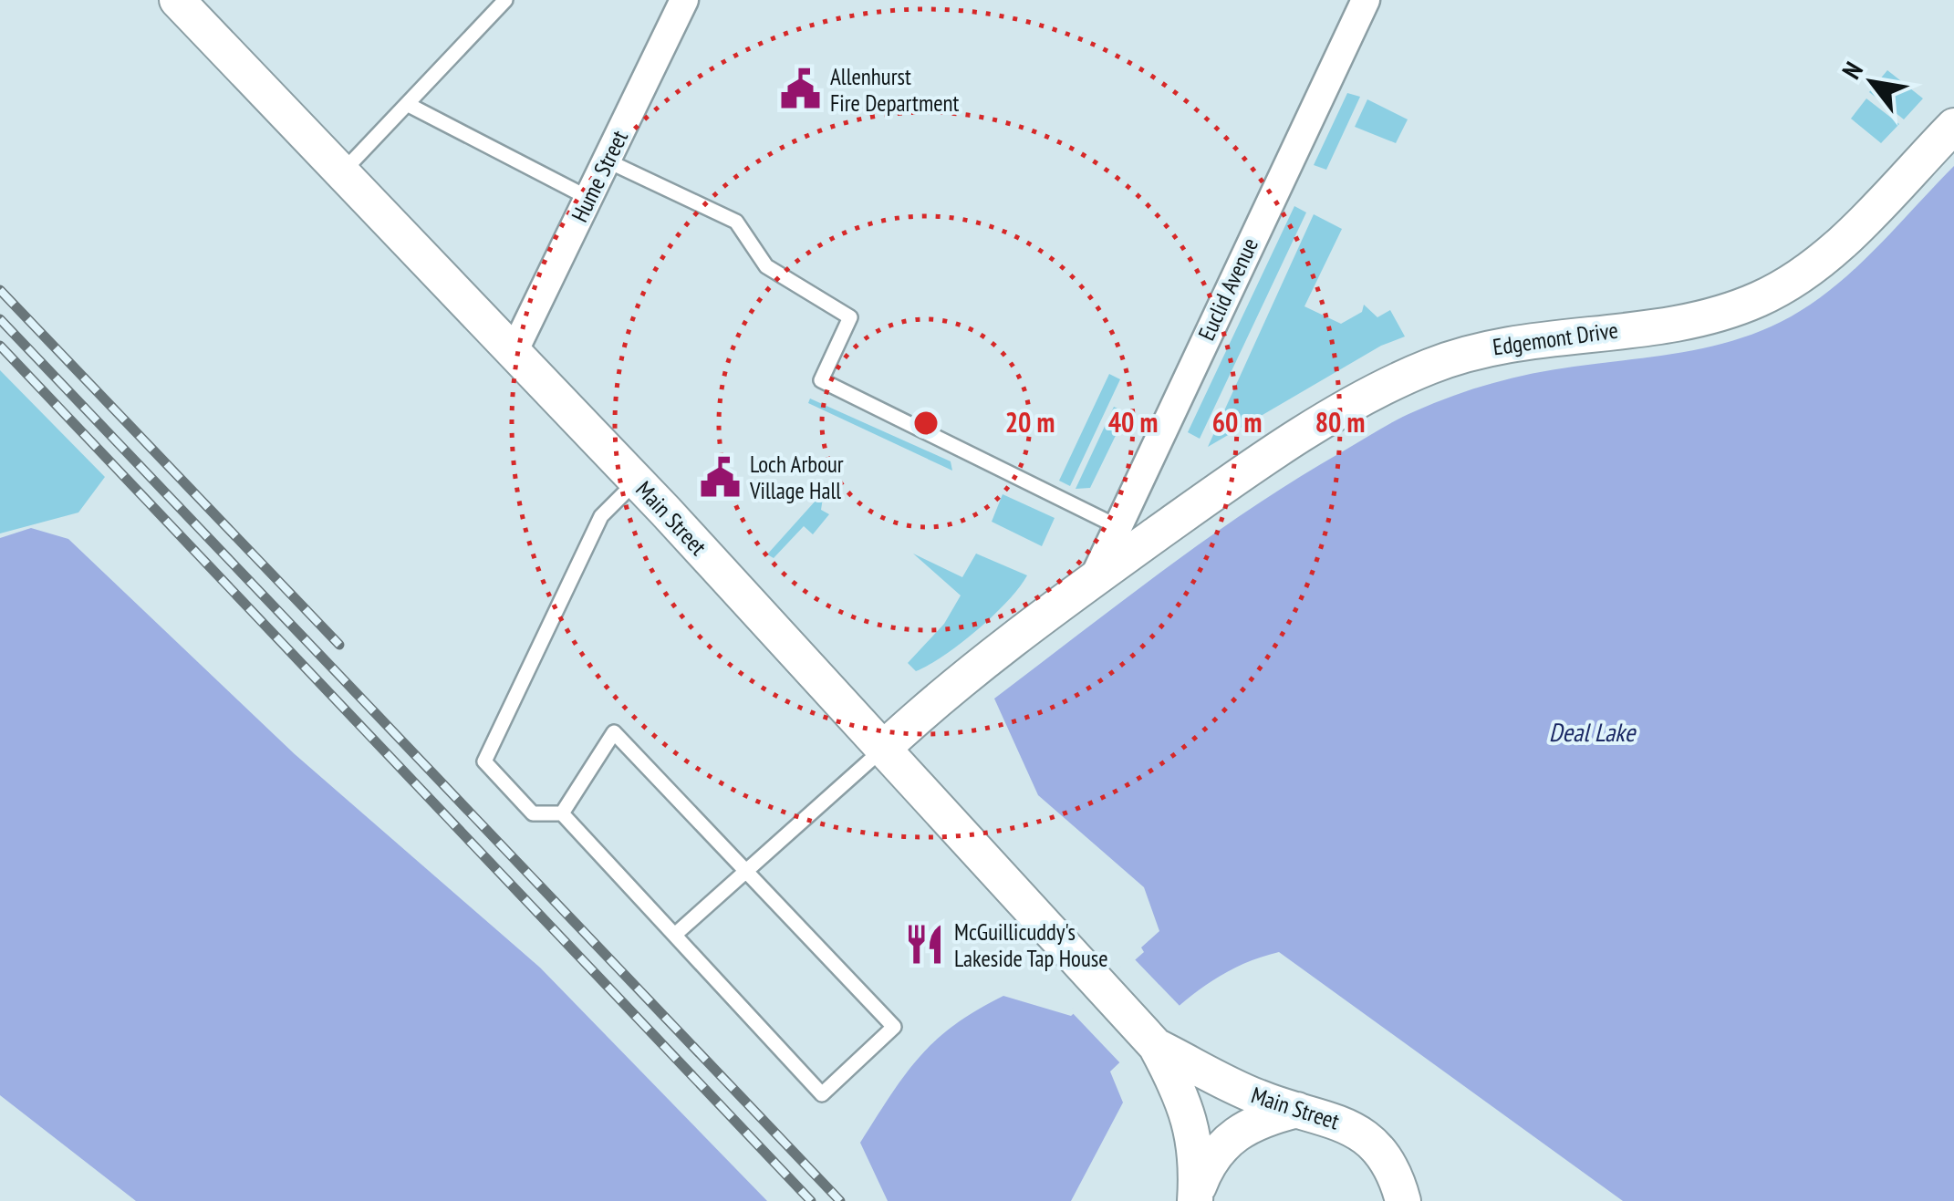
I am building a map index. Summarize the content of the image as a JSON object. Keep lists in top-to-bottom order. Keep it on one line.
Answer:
{"streets":{"street":["Hume Street","Euclid Avenue","Edgemont Drive","Main Street"]},"crossings":[["Hume Street","Main Street"],["Euclid Avenue","Edgemont Drive"],["Edgemont Drive","Main Street"]],"water":["Deal Lake"],"places":{"public building":["Allenhurst Fire Department","Loch Arbour Village Hall"],"restaurant":["McGuillicuddy's Lakeside Tap House"]},"north":"top left","rings":["20 m","40 m","60 m","80 m"]}
